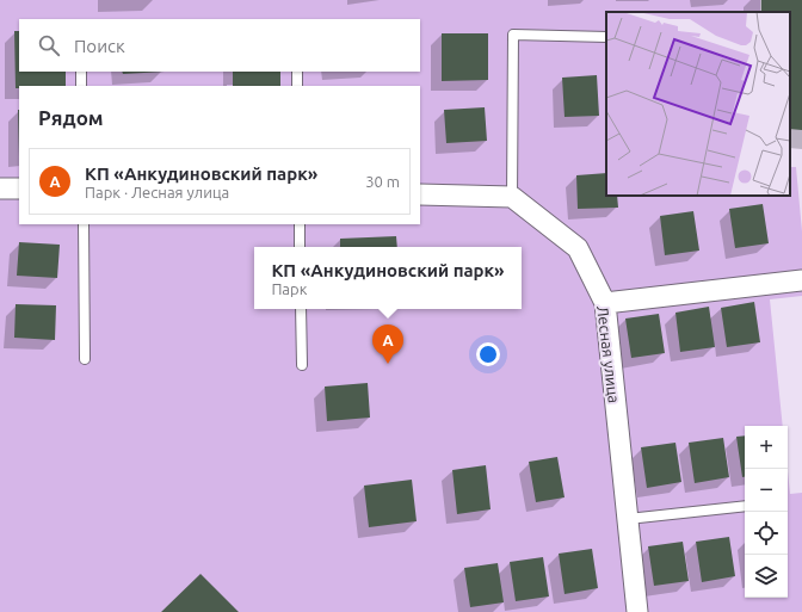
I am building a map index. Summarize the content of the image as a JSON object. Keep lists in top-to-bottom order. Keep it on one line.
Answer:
{"streets":{"street":["Лесная улица"]},"page":{"search":"Поиск","heading":"Рядом","list":[{"mark":"A","name":"КП «Анкудиновский парк»","note":"Парк · Лесная улица","value":"30 m"}],"popup":["КП «Анкудиновский парк»","Парк"],"pins":"A","map_buttons":["+","−"]}}
